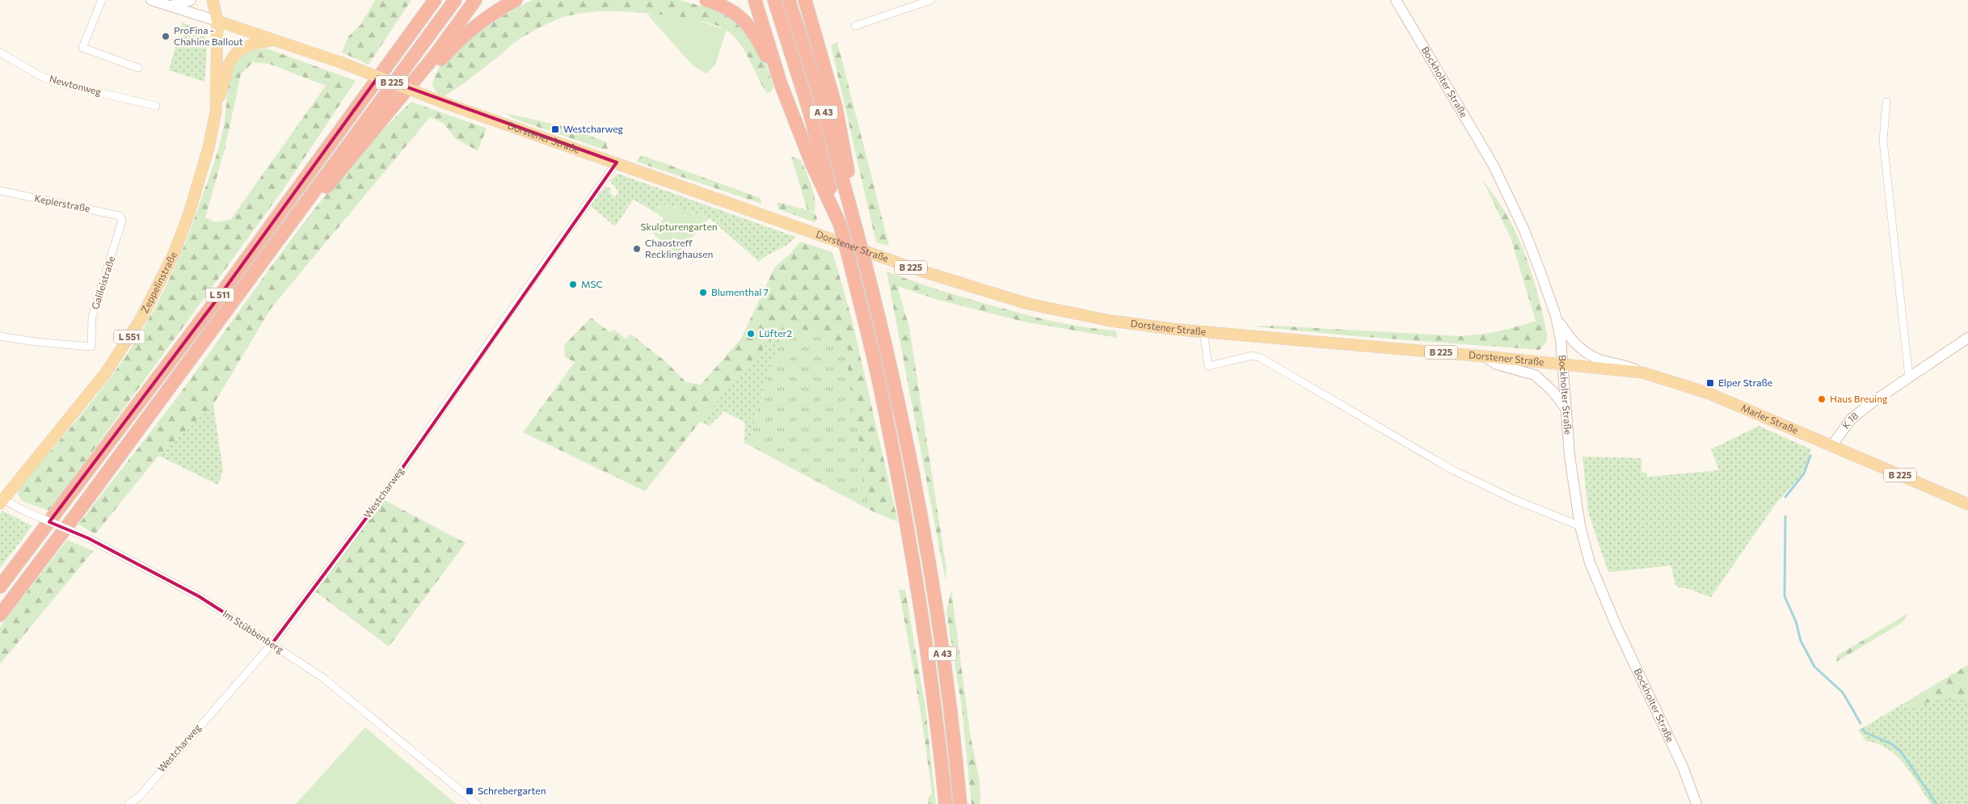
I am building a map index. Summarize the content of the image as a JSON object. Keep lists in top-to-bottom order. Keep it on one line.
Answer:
{"streets":{"highway":["A 43","L 511"],"main road":["B 225","Dorstener Straße","Zeppelinstraße","L 551","Marler Straße"],"street":["Bockholter Straße","Newtonweg","Keplerstraße","Galileistraße","K 18","Westcharweg","Im Stübbenberg"]},"crossings":[["Bockholter Straße","Dorstener Straße"],["Bockholter Straße","Marler Straße"],["Dorstener Straße","Zeppelinstraße"],["Dorstener Straße","Marler Straße"],["Dorstener Straße","Westcharweg"],["Keplerstraße","Galileistraße"],["Zeppelinstraße","Im Stübbenberg"],["Marler Straße","K 18"],["Westcharweg","Im Stübbenberg"]],"parks":["Skulpturengarten"],"places":{"other":["ProFina - Chahine Ballout","Chaostreff Recklinghausen","MSC","Blumenthal 7","Lüfter2","Haus Breuing"],"transit":["Westcharweg","Elper Straße","Schrebergarten"]}}
